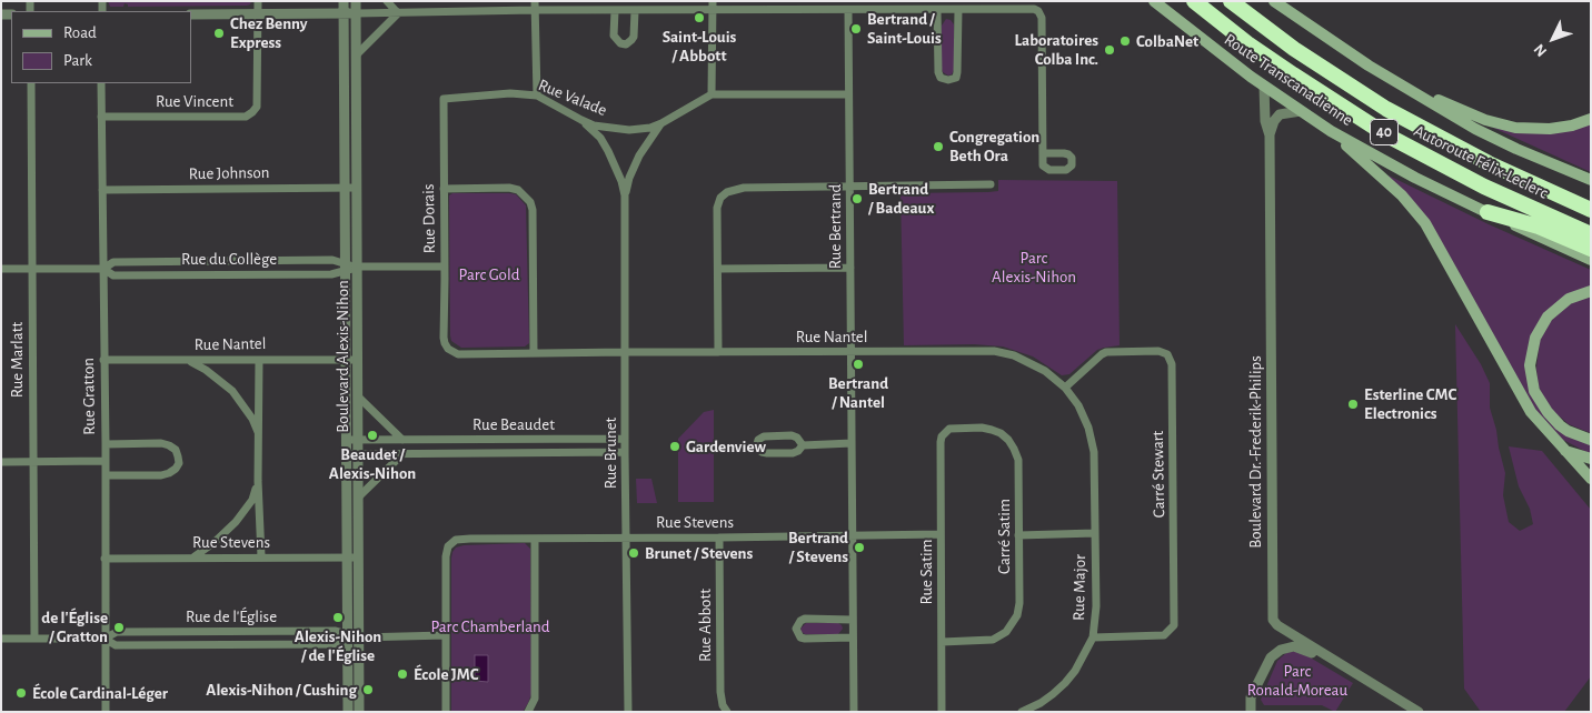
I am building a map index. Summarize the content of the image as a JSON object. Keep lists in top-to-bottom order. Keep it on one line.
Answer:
{"streets":{"highway":["40","Autoroute Félix-Leclerc"],"main road":["Route Transcanadienne"],"street":["Rue Valade","Rue Vincent","Rue Johnson","Rue Dorais","Rue Bertrand","Rue du Collège","Rue Nantel","Boulevard Alexis-Nihon","Rue Marlatt","Rue Gratton","Rue Beaudet","Boulevard Dr.-Frederik-Philips","Rue Brunet","Carré Stewart","Rue Stevens","Carré Satim","Rue Satim","Rue Major","Rue de l'Église","Rue Abbott"]},"crossings":[["Rue Valade","Rue Dorais"],["Rue Valade","Rue Brunet"],["Rue Vincent","Rue Gratton"],["Rue Johnson","Boulevard Alexis-Nihon"],["Rue Johnson","Rue Gratton"],["Rue Dorais","Rue du Collège"],["Rue Dorais","Rue Nantel"],["Rue Bertrand","Rue Nantel"],["Rue Bertrand","Rue Stevens"],["Rue du Collège","Boulevard Alexis-Nihon"],["Rue du Collège","Rue Marlatt"],["Rue du Collège","Rue Gratton"],["Rue Nantel","Boulevard Alexis-Nihon"],["Rue Nantel","Rue Gratton"],["Rue Nantel","Rue Brunet"],["Rue Nantel","Carré Stewart"],["Rue Nantel","Rue Major"],["Boulevard Alexis-Nihon","Rue Beaudet"],["Boulevard Alexis-Nihon","Rue Stevens"],["Boulevard Alexis-Nihon","Rue de l'Église"],["Rue Marlatt","Rue de l'Église"],["Rue Gratton","Rue Stevens"],["Rue Gratton","Rue de l'Église"],["Rue Beaudet","Rue Brunet"],["Rue Brunet","Rue Stevens"],["Carré Stewart","Rue Major"],["Rue Stevens","Rue Satim"],["Rue Stevens","Rue de l'Église"],["Rue Stevens","Rue Abbott"],["Carré Satim","Rue Satim"]],"parks":["Parc Alexis-Nihon","Parc Gold","Parc Chamberland","Parc Ronald-Moreau"],"places":["Saint-Louis / Abbott","Bertrand / Saint-Louis","Chez Benny Express","ColbaNet","Laboratoires Colba Inc.","Congregation Beth Ora","Bertrand / Badeaux","Bertrand / Nantel","Esterline CMC Electronics","Beaudet / Alexis-Nihon","Gardenview","Bertrand / Stevens","Brunet / Stevens","Alexis-Nihon / de l'Église","de l'Église / Gratton","École JMC","Alexis-Nihon / Cushing","École Cardinal-Léger"],"legend":["Road","Park"],"north":"bottom left"}
